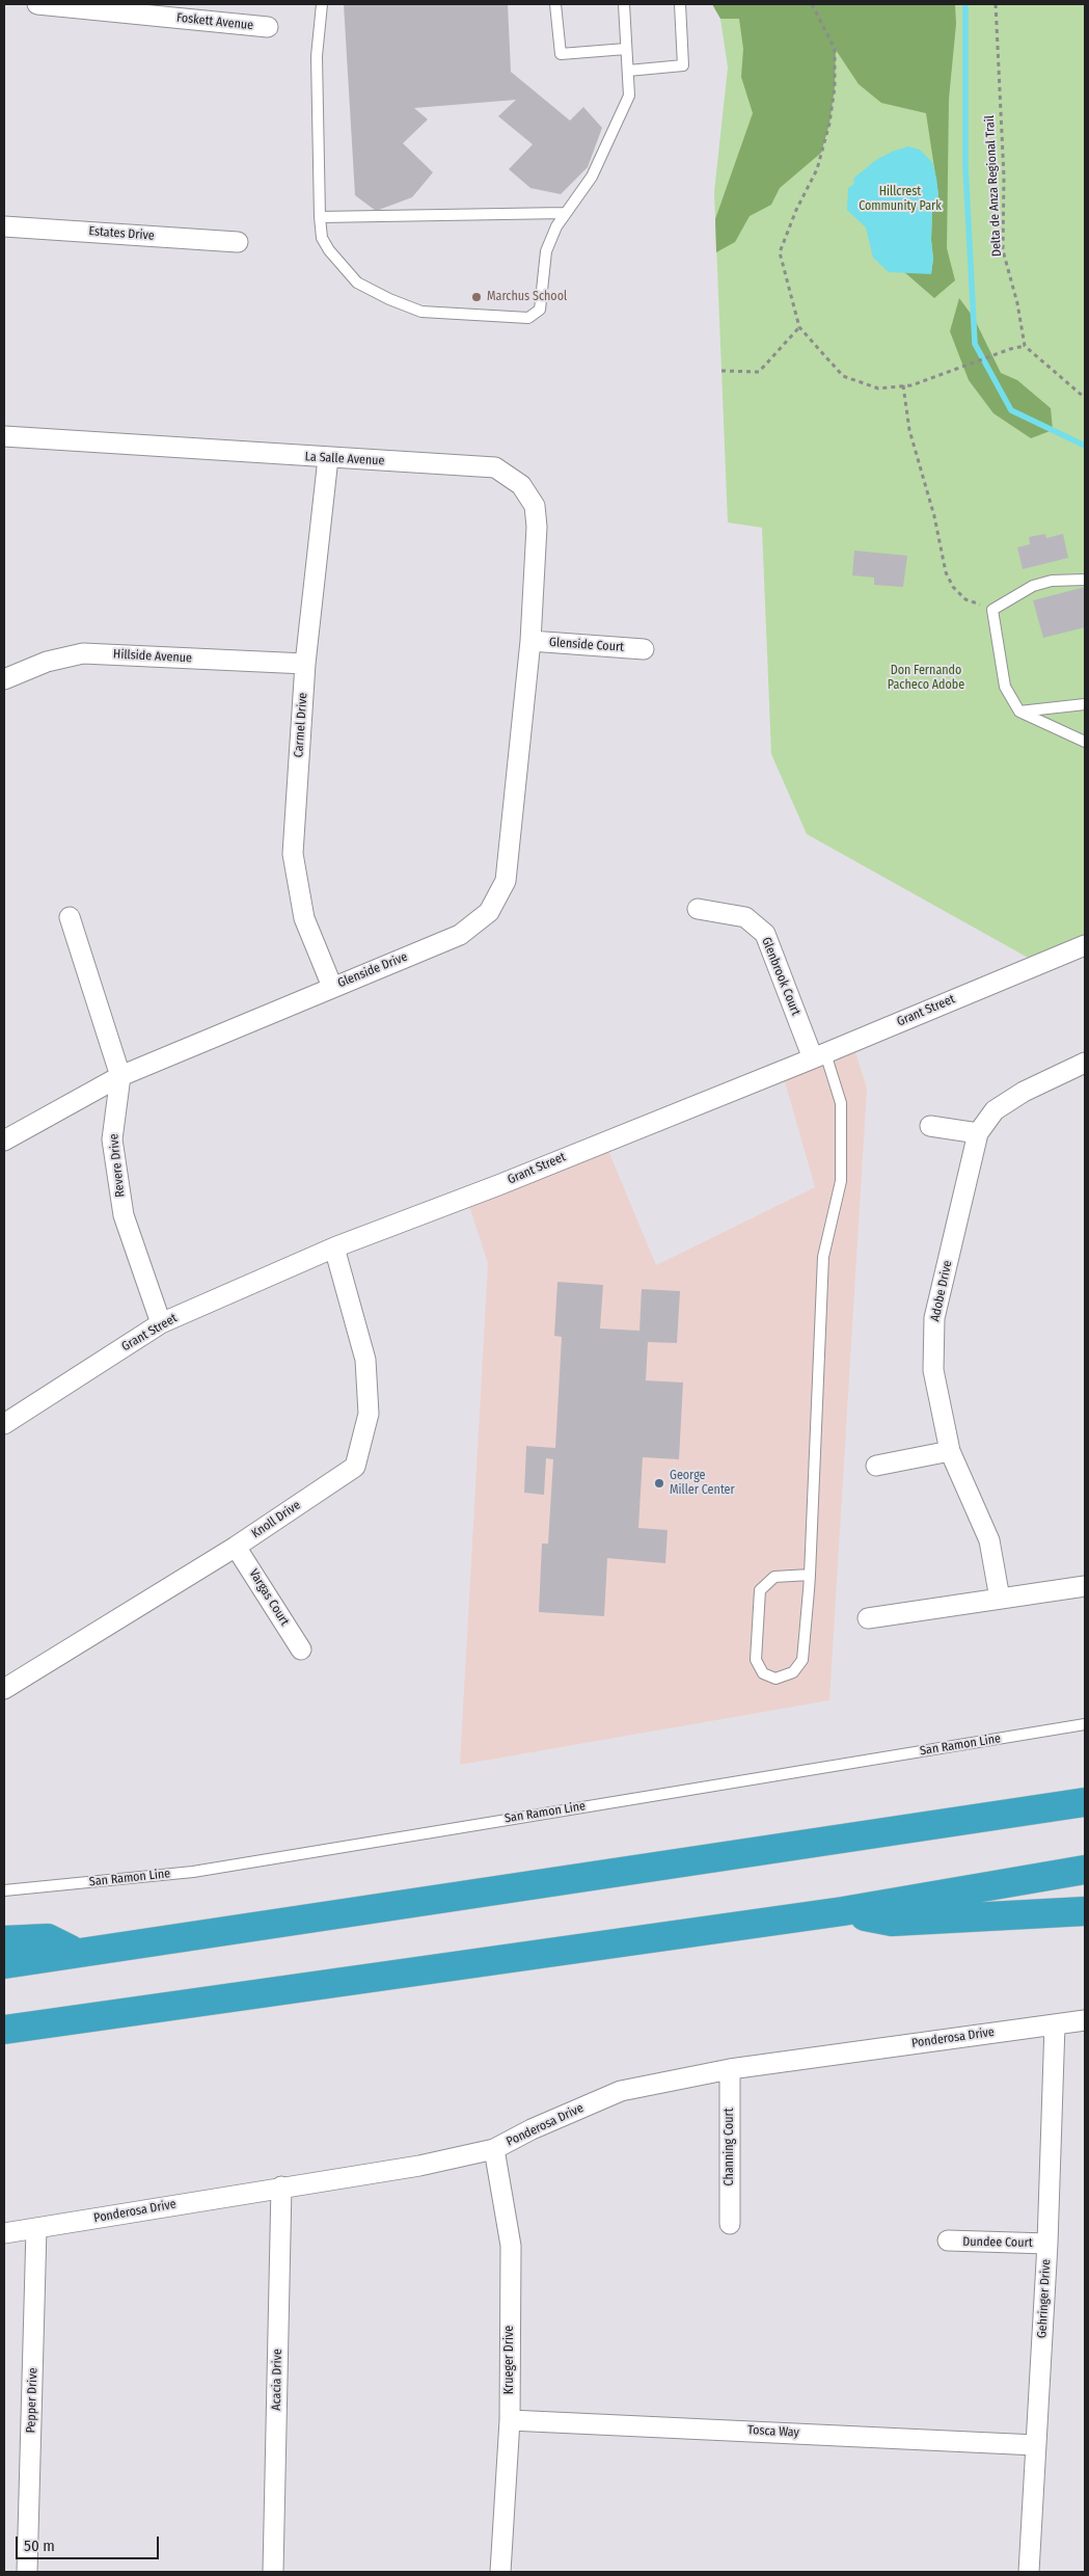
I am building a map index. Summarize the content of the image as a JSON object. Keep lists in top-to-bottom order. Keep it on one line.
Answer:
{"streets":{"street":["Foskett Avenue","Estates Drive","La Salle Avenue","Glenside Court","Hillside Avenue","Carmel Drive","Glenside Drive","Glenbrook Court","Grant Street","Revere Drive","Adobe Drive","Knoll Drive","Vargas Court","Ponderosa Drive","Channing Court","Dundee Court","Gehringer Drive","Krueger Drive","Acacia Drive","Pepper Drive","Tosca Way"],"lane":["San Ramon Line"],"path":["Delta de Anza Regional Trail"]},"crossings":[["La Salle Avenue","Glenside Court"],["La Salle Avenue","Carmel Drive"],["La Salle Avenue","Glenside Drive"],["Glenside Court","Glenside Drive"],["Hillside Avenue","Carmel Drive"],["Carmel Drive","Glenside Drive"],["Glenside Drive","Revere Drive"],["Glenbrook Court","Grant Street"],["Grant Street","Revere Drive"],["Grant Street","Knoll Drive"],["Knoll Drive","Vargas Court"],["Ponderosa Drive","Channing Court"],["Ponderosa Drive","Gehringer Drive"],["Ponderosa Drive","Krueger Drive"],["Ponderosa Drive","Acacia Drive"],["Ponderosa Drive","Pepper Drive"],["Dundee Court","Gehringer Drive"],["Gehringer Drive","Tosca Way"],["Krueger Drive","Tosca Way"]],"parks":["Hillcrest Community Park","Don Fernando Pacheco Adobe"],"places":["Marchus School","George Miller Center"],"scale_bar":"50 m"}
